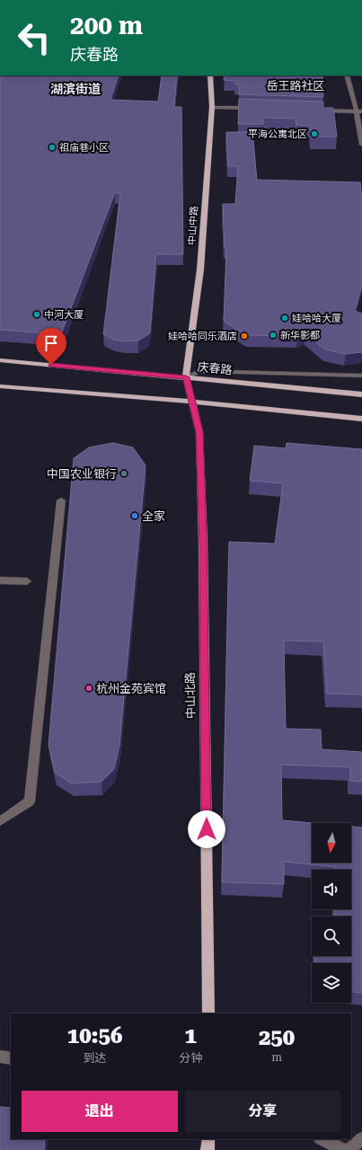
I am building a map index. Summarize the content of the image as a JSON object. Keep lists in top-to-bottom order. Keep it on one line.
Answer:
{"streets":{"main road":["中山中路","庆春路","中山北路"]},"crossings":[["中山中路","庆春路"],["中山中路","中山北路"],["庆春路","中山北路"]],"districts":["岳王路社区","湖滨街道"],"places":["平海公寓北区","祖庙巷小区","中河大厦","娃哈哈大厦","新华影都","娃哈哈同乐酒店","中国农业银行","全家","杭州金苑宾馆"],"north":"bottom","page":{"turn":["200 m","庆春路"],"eta":["10:56","到达","1","分钟","250","m"],"buttons":["退出","分享"]}}
